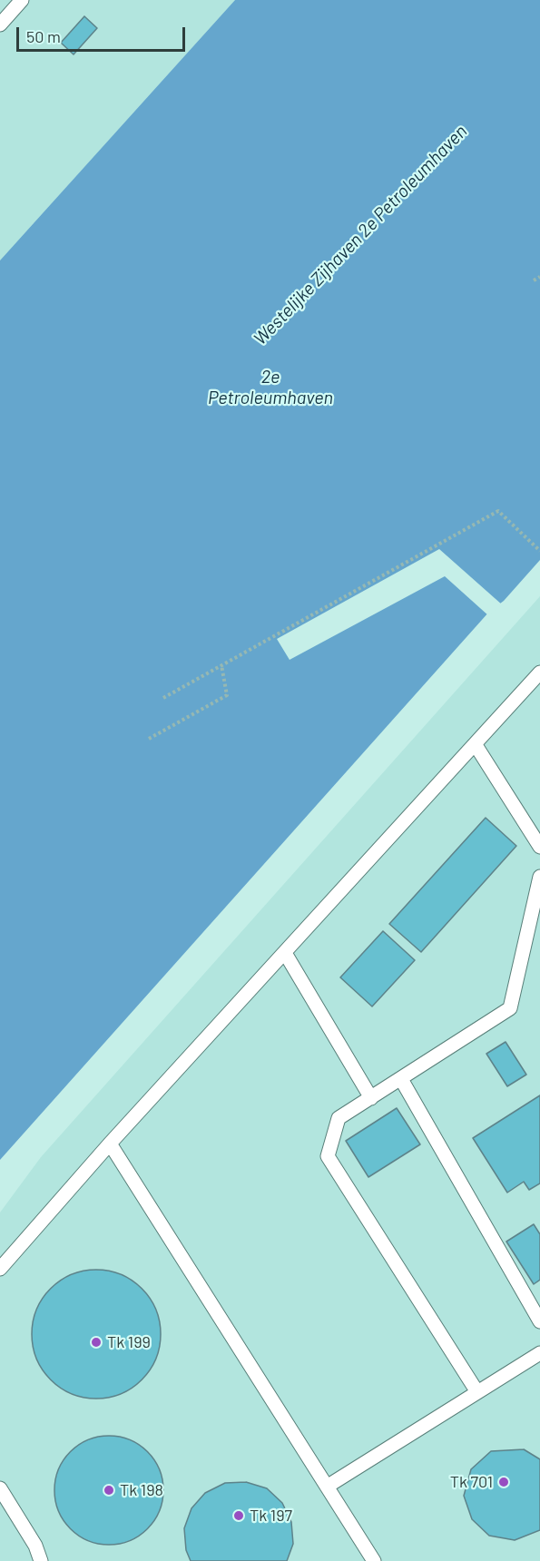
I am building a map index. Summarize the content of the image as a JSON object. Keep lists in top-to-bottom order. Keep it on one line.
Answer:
{"water":["Westelijke Zijhaven 2e Petroleumhaven","2e Petroleumhaven"],"places":["Tk 199","Tk 701","Tk 198","Tk 197"],"scale_bar":"50 m"}
